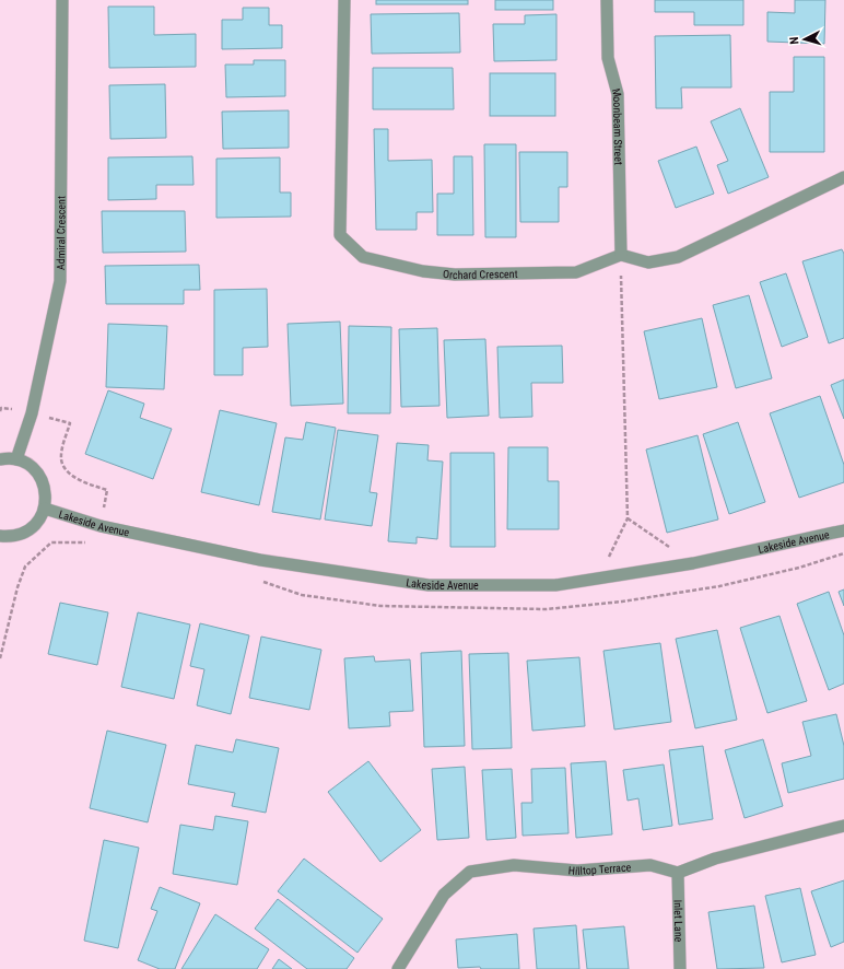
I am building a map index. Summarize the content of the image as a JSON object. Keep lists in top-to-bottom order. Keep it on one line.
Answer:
{"streets":{"street":["Moonbeam Street","Admiral Crescent","Orchard Crescent","Lakeside Avenue","Hilltop Terrace","Inlet Lane"]},"crossings":[["Moonbeam Street","Orchard Crescent"],["Hilltop Terrace","Inlet Lane"]],"north":"left"}
